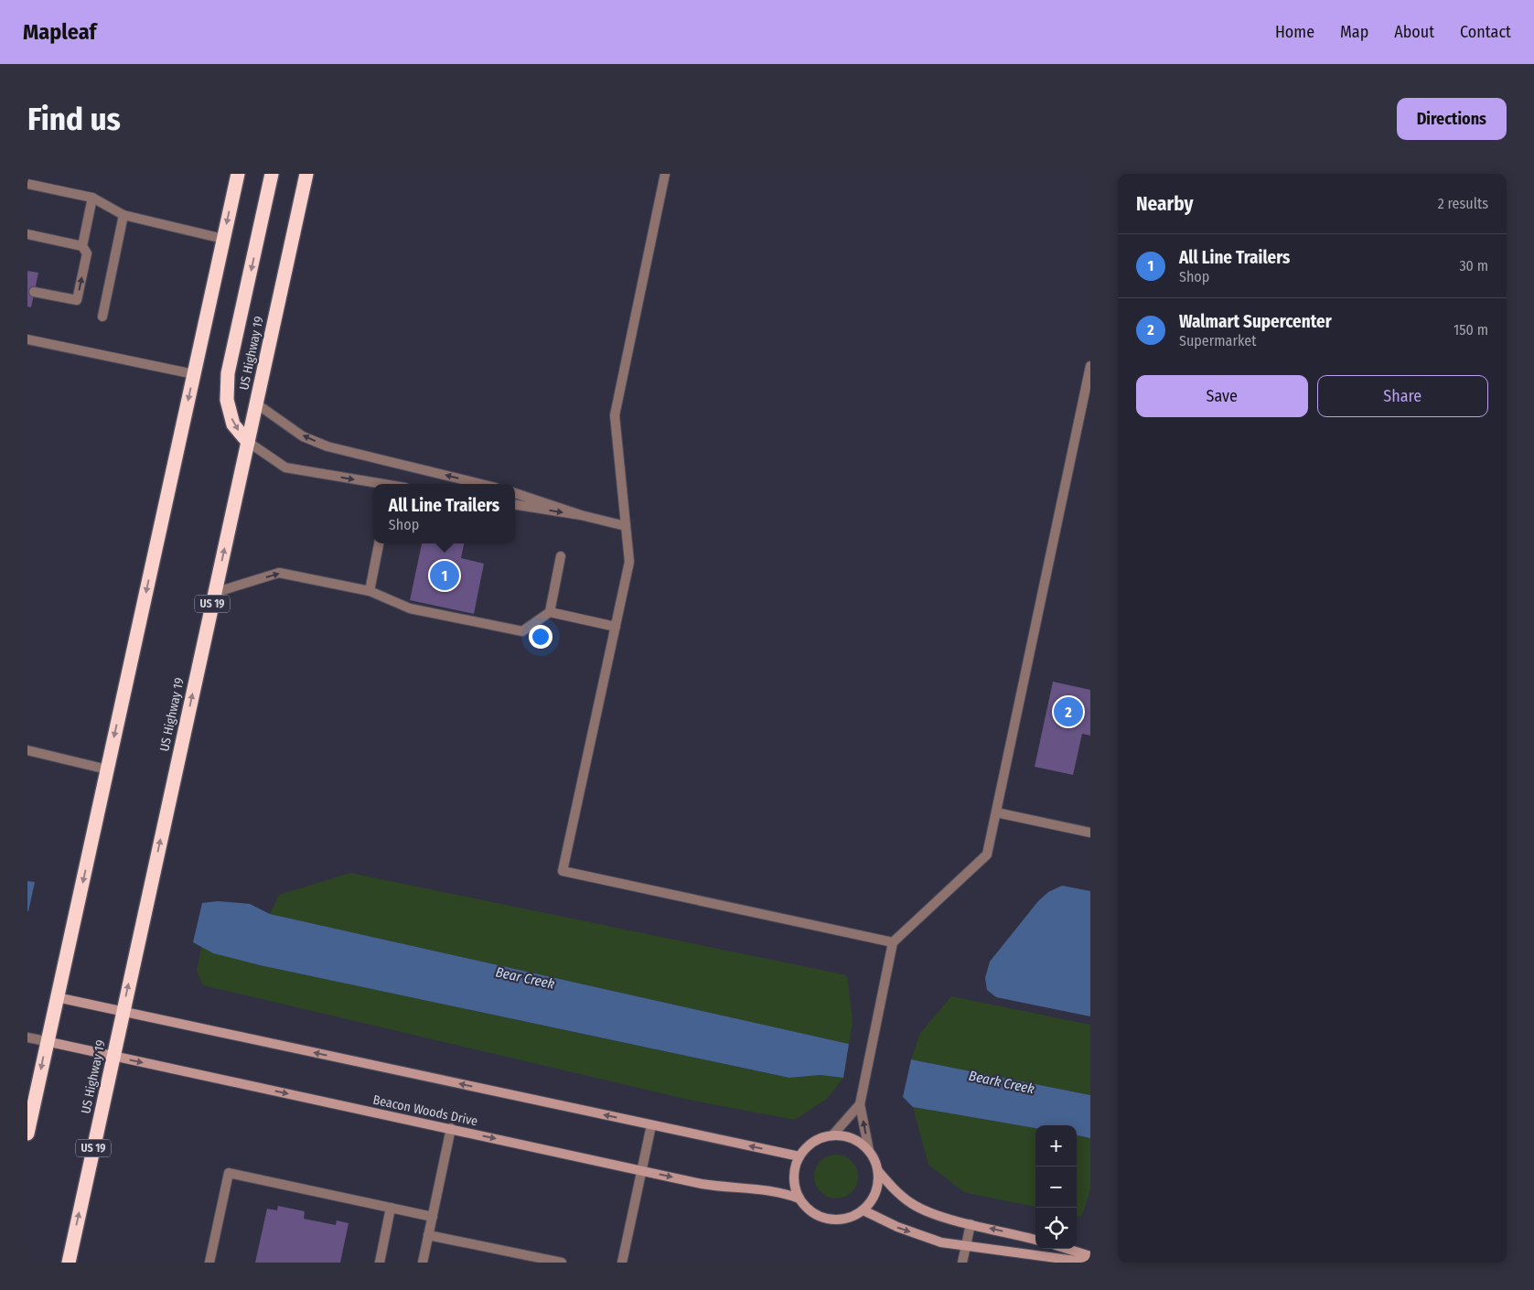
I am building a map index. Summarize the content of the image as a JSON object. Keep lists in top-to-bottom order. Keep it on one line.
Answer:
{"streets":{"highway":["US Highway 19","US 19"],"street":["Beacon Woods Drive"]},"crossings":[["US Highway 19","Beacon Woods Drive"]],"water":["Bear Creek","Beark Creek"],"page":{"header":"Mapleaf","nav":["Home","Map","About","Contact"],"buttons":["Directions",["Save","Share"]],"title":"Find us","heading":["Nearby","2 results"],"list":[{"mark":"1","name":"All Line Trailers","note":"Shop","value":"30 m"},{"mark":"2","name":"Walmart Supercenter","note":"Supermarket","value":"150 m"}],"popup":["All Line Trailers","Shop"],"pins":["1","2"],"map_buttons":["+","−"]}}
